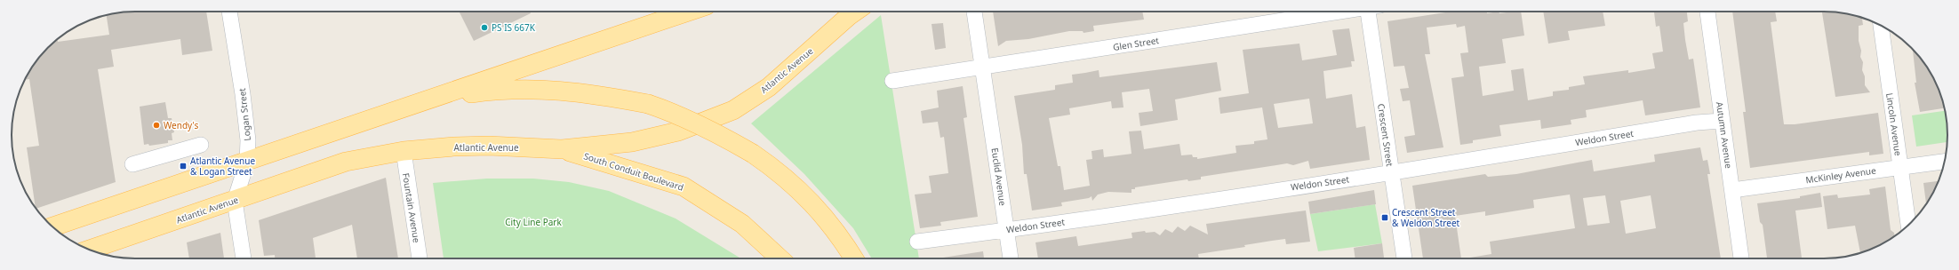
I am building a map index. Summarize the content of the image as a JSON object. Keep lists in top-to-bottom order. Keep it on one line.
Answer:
{"streets":{"main road":["Atlantic Avenue","South Conduit Boulevard"],"street":["Glen Street","Logan Street","Lincoln Avenue","Crescent Street","Autumn Avenue","Weldon Street","McKinley Avenue","Euclid Avenue","Fountain Avenue"]},"crossings":[["Glen Street","Euclid Avenue"],["Atlantic Avenue","Logan Street"],["Atlantic Avenue","South Conduit Boulevard"],["Atlantic Avenue","Fountain Avenue"],["Lincoln Avenue","McKinley Avenue"],["Crescent Street","Weldon Street"],["Autumn Avenue","Weldon Street"],["Autumn Avenue","McKinley Avenue"],["Weldon Street","Euclid Avenue"]],"parks":["City Line Park"],"places":{"other":["PS IS 667K","Wendy's"],"transit":["Atlantic Avenue & Logan Street","Crescent Street & Weldon Street"]}}
